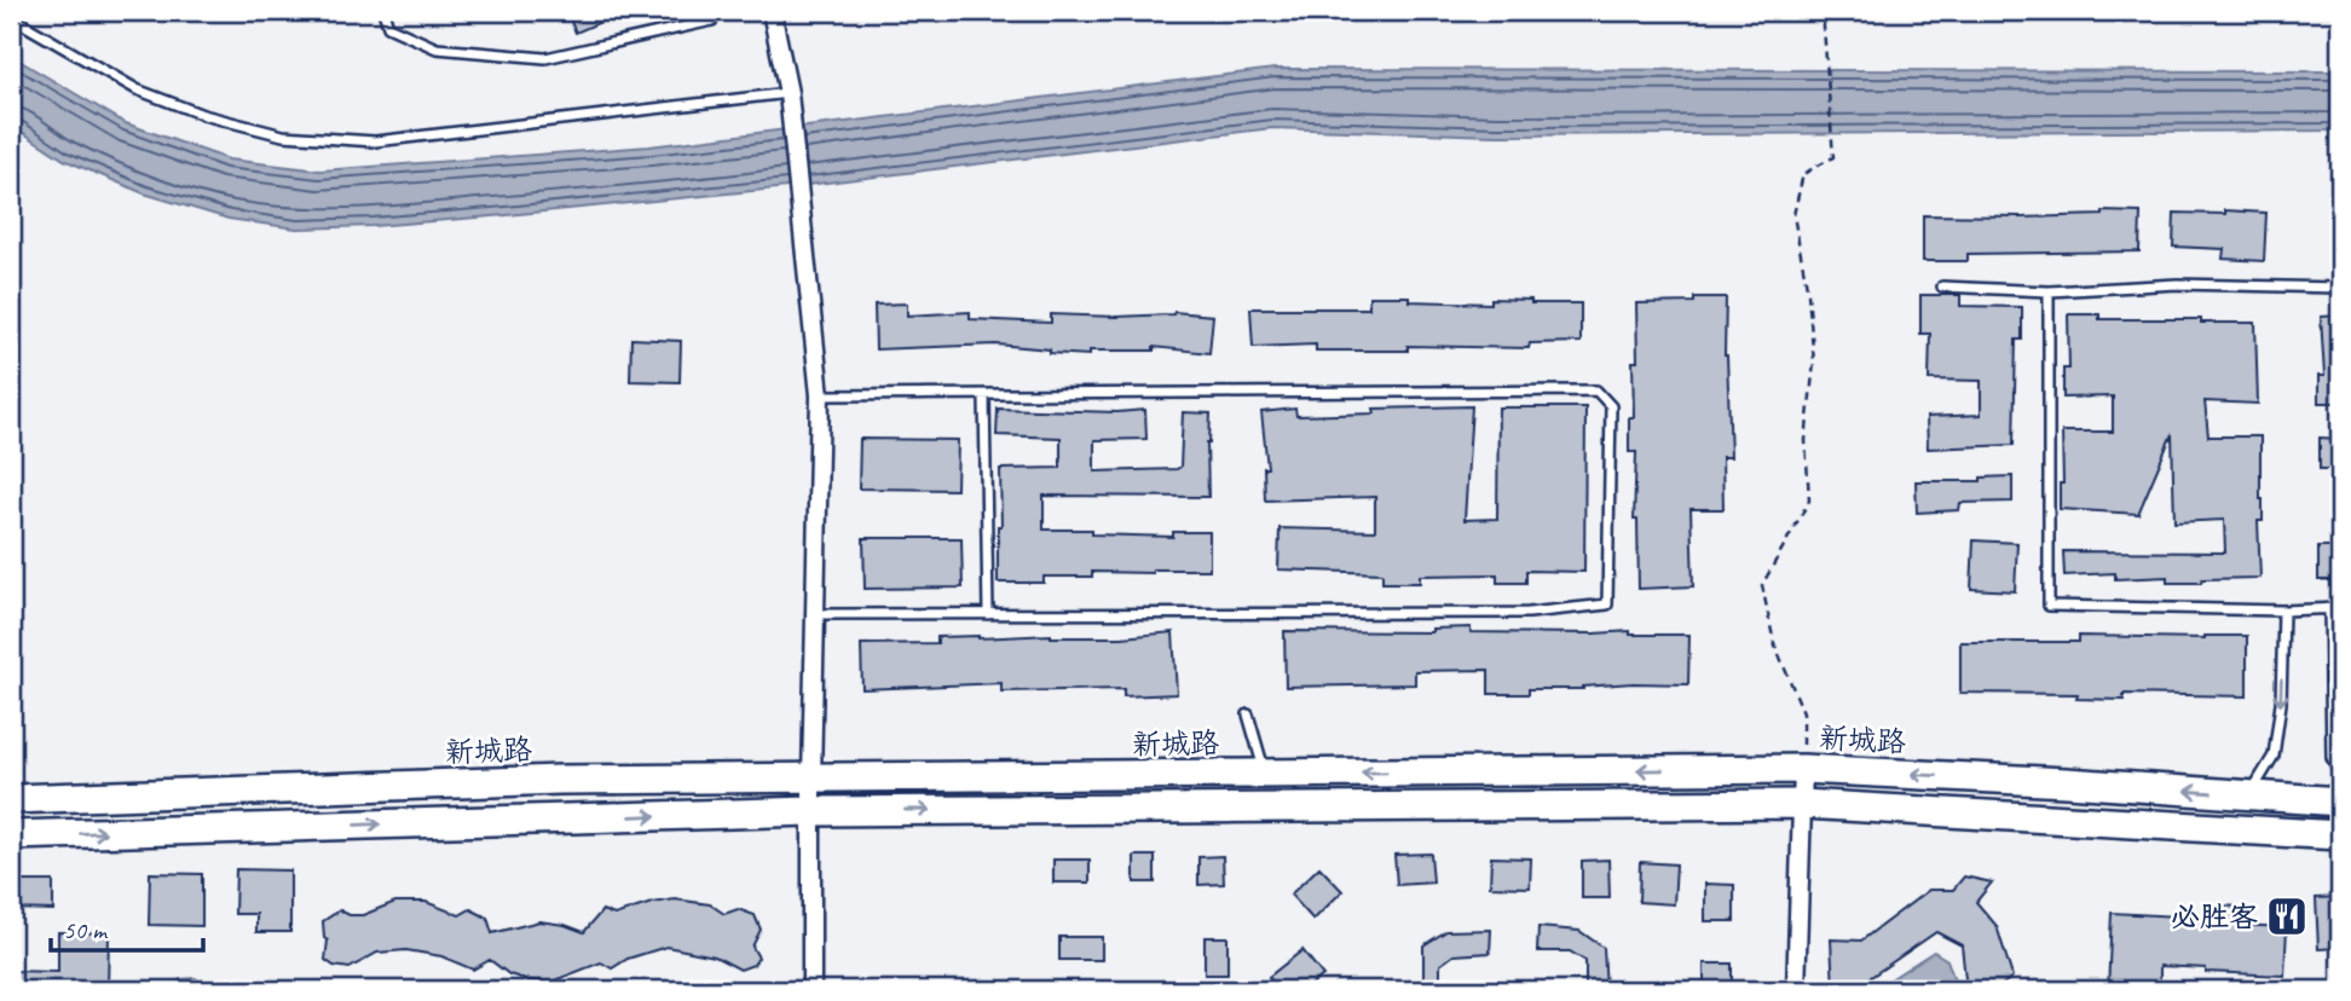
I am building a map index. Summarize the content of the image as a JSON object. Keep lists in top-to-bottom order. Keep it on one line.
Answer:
{"streets":{"main road":["新城路"]},"places":{"restaurant":["必胜客"]},"scale_bar":"50 m"}
